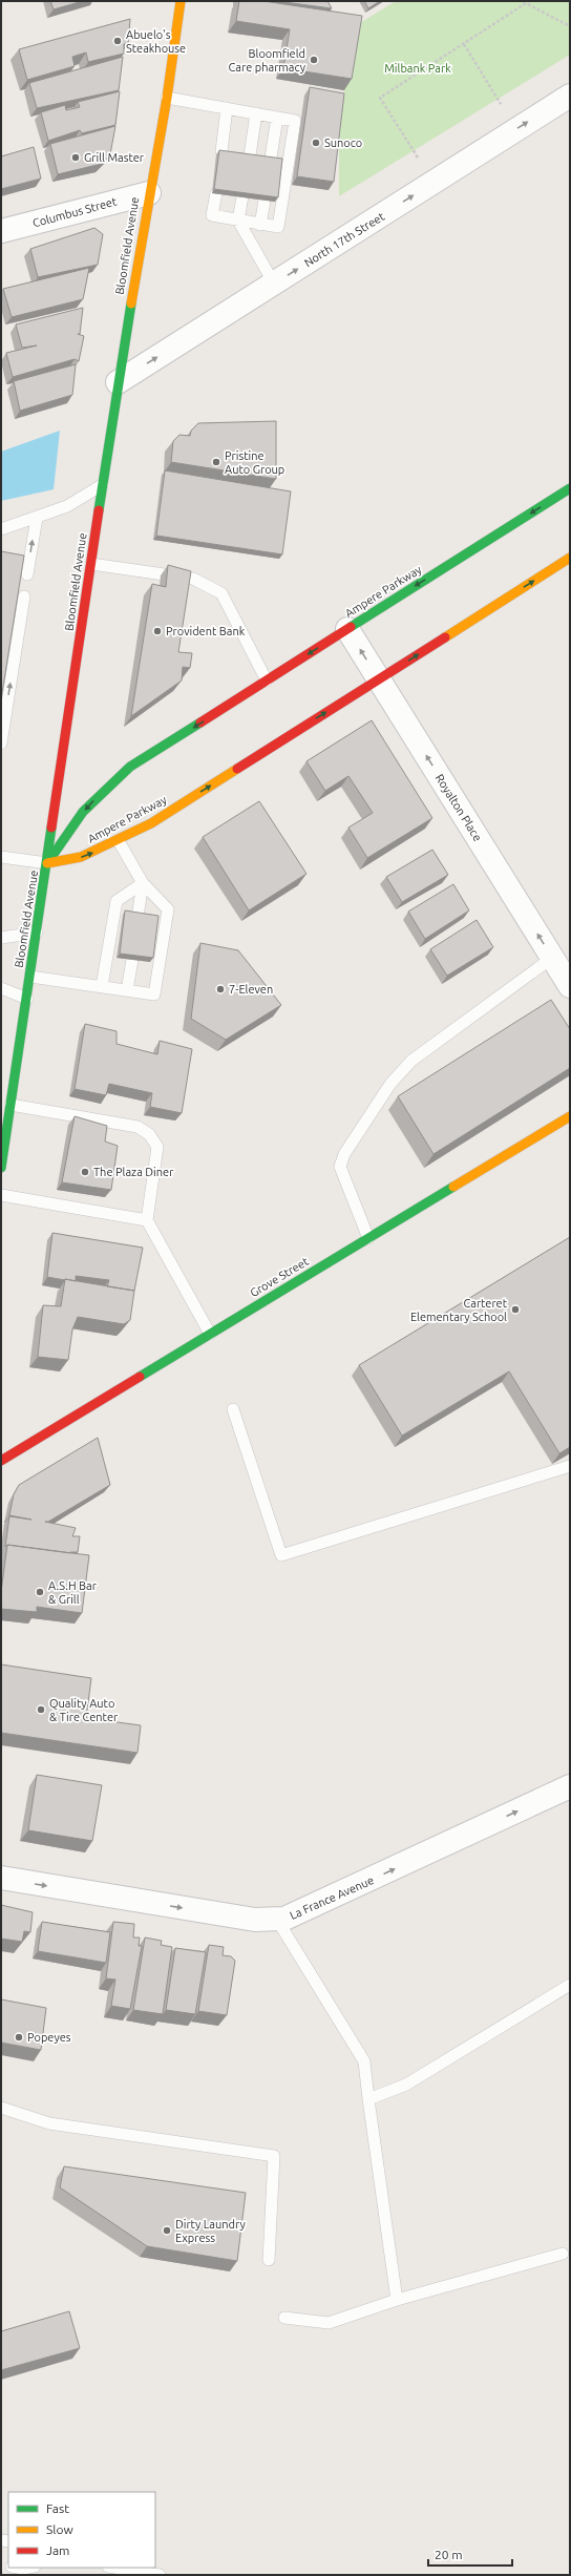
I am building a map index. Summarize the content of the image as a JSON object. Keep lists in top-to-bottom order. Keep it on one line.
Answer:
{"streets":{"main road":["Bloomfield Avenue","Ampere Parkway","Grove Street"],"street":["Columbus Street","North 17th Street","Royalton Place","La France Avenue"]},"crossings":[["Columbus Street","Bloomfield Avenue"],["North 17th Street","Bloomfield Avenue"],["Bloomfield Avenue","Ampere Parkway"],["Ampere Parkway","Royalton Place"]],"one_way":["North 17th Street","Royalton Place","La France Avenue"],"parks":["Milbank Park"],"places":["Abuelo's Steakhouse","Bloomfield Care pharmacy","Sunoco","Grill Master","Pristine Auto Group","Provident Bank","7-Eleven","The Plaza Diner","Carteret Elementary School","A.S.H Bar & Grill","Quality Auto & Tire Center","Popeyes","Dirty Laundry Express"],"legend":["Fast","Slow","Jam"],"scale_bar":"20 m"}
